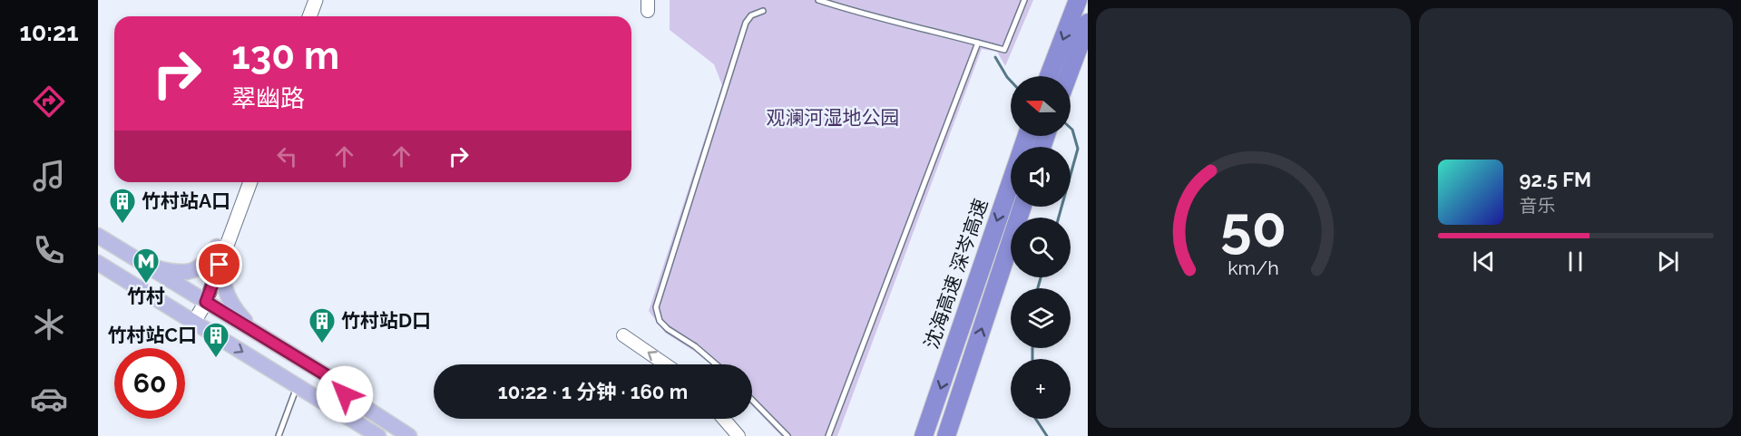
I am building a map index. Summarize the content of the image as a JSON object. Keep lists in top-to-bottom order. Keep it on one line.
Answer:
{"streets":{"highway":["沈海高速 深岑高速"]},"parks":["观澜河湿地公园"],"places":{"building":["竹村站A口","竹村站D口","竹村站C口"],"metro station":["竹村"]},"north":"left","page":{"tabs":"10:21","turn":["130 m","翠幽路"],"map_buttons":"+","song":["92.5 FM","音乐"],"limit":"60","trip":"10:22 · 1 分钟 · 160 m","gauge":["50","km/h"]}}
